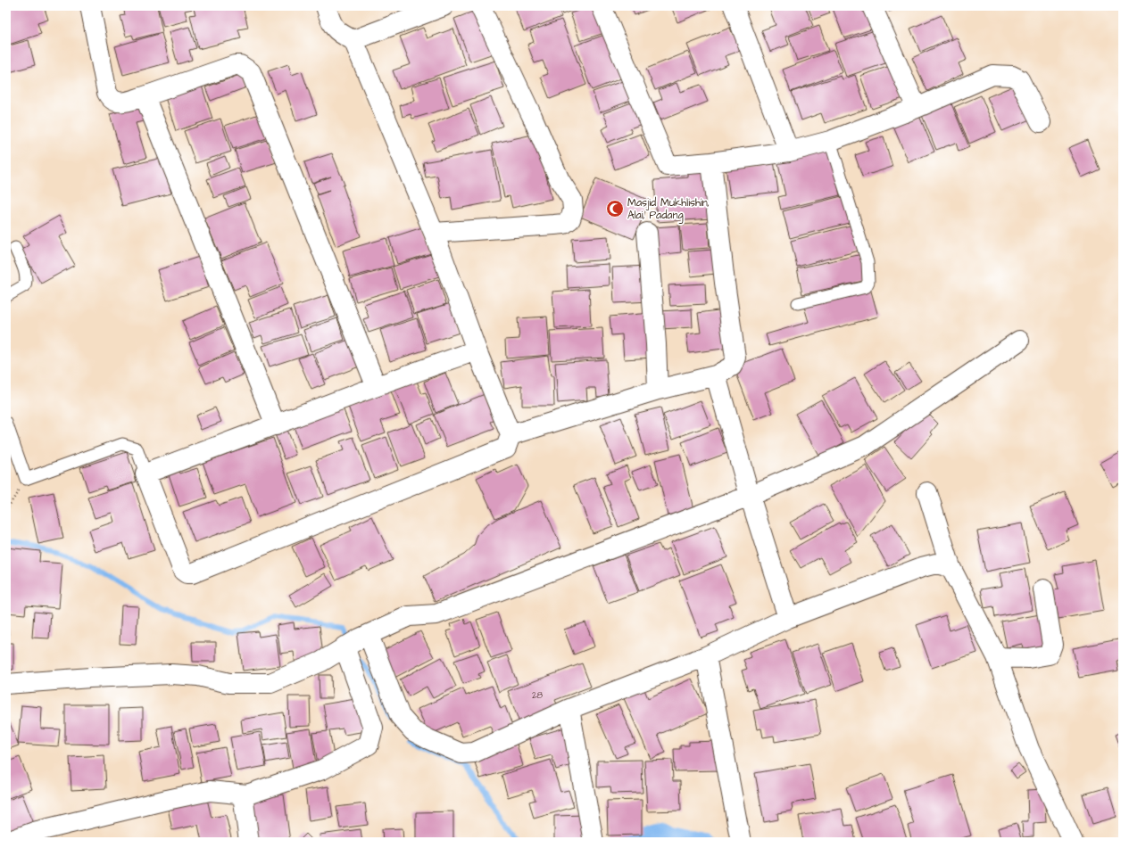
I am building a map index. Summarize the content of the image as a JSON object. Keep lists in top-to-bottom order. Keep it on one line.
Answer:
{"places":{"mosque":["Masjid Mukhlishin, Alai, Padang"]},"house_numbers":["28"]}
